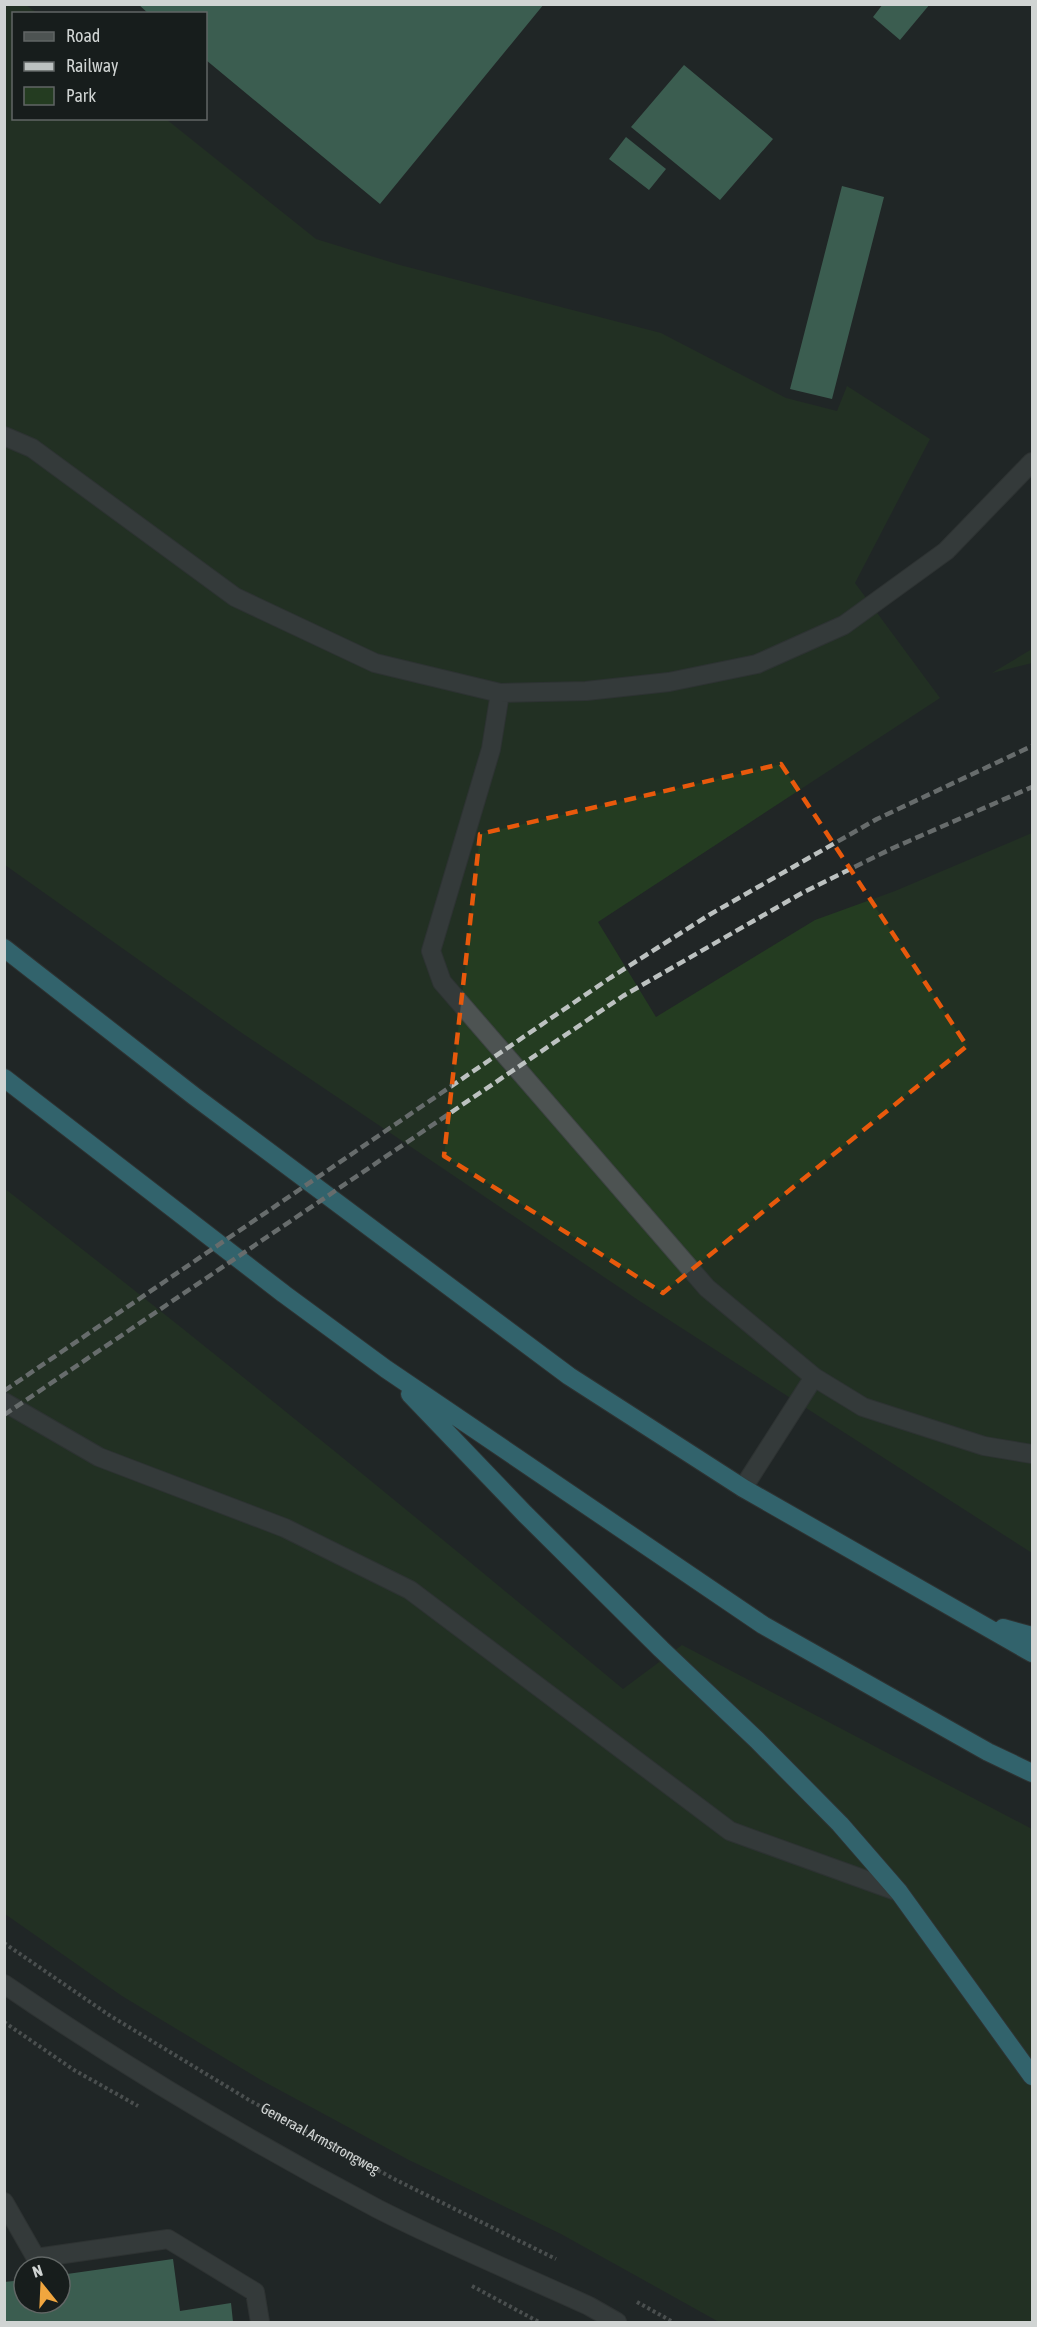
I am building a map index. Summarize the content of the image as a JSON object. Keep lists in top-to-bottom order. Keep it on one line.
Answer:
{"streets":{"path":["Generaal Armstrongweg"]},"legend":["Road","Railway","Park"],"north":"top"}
